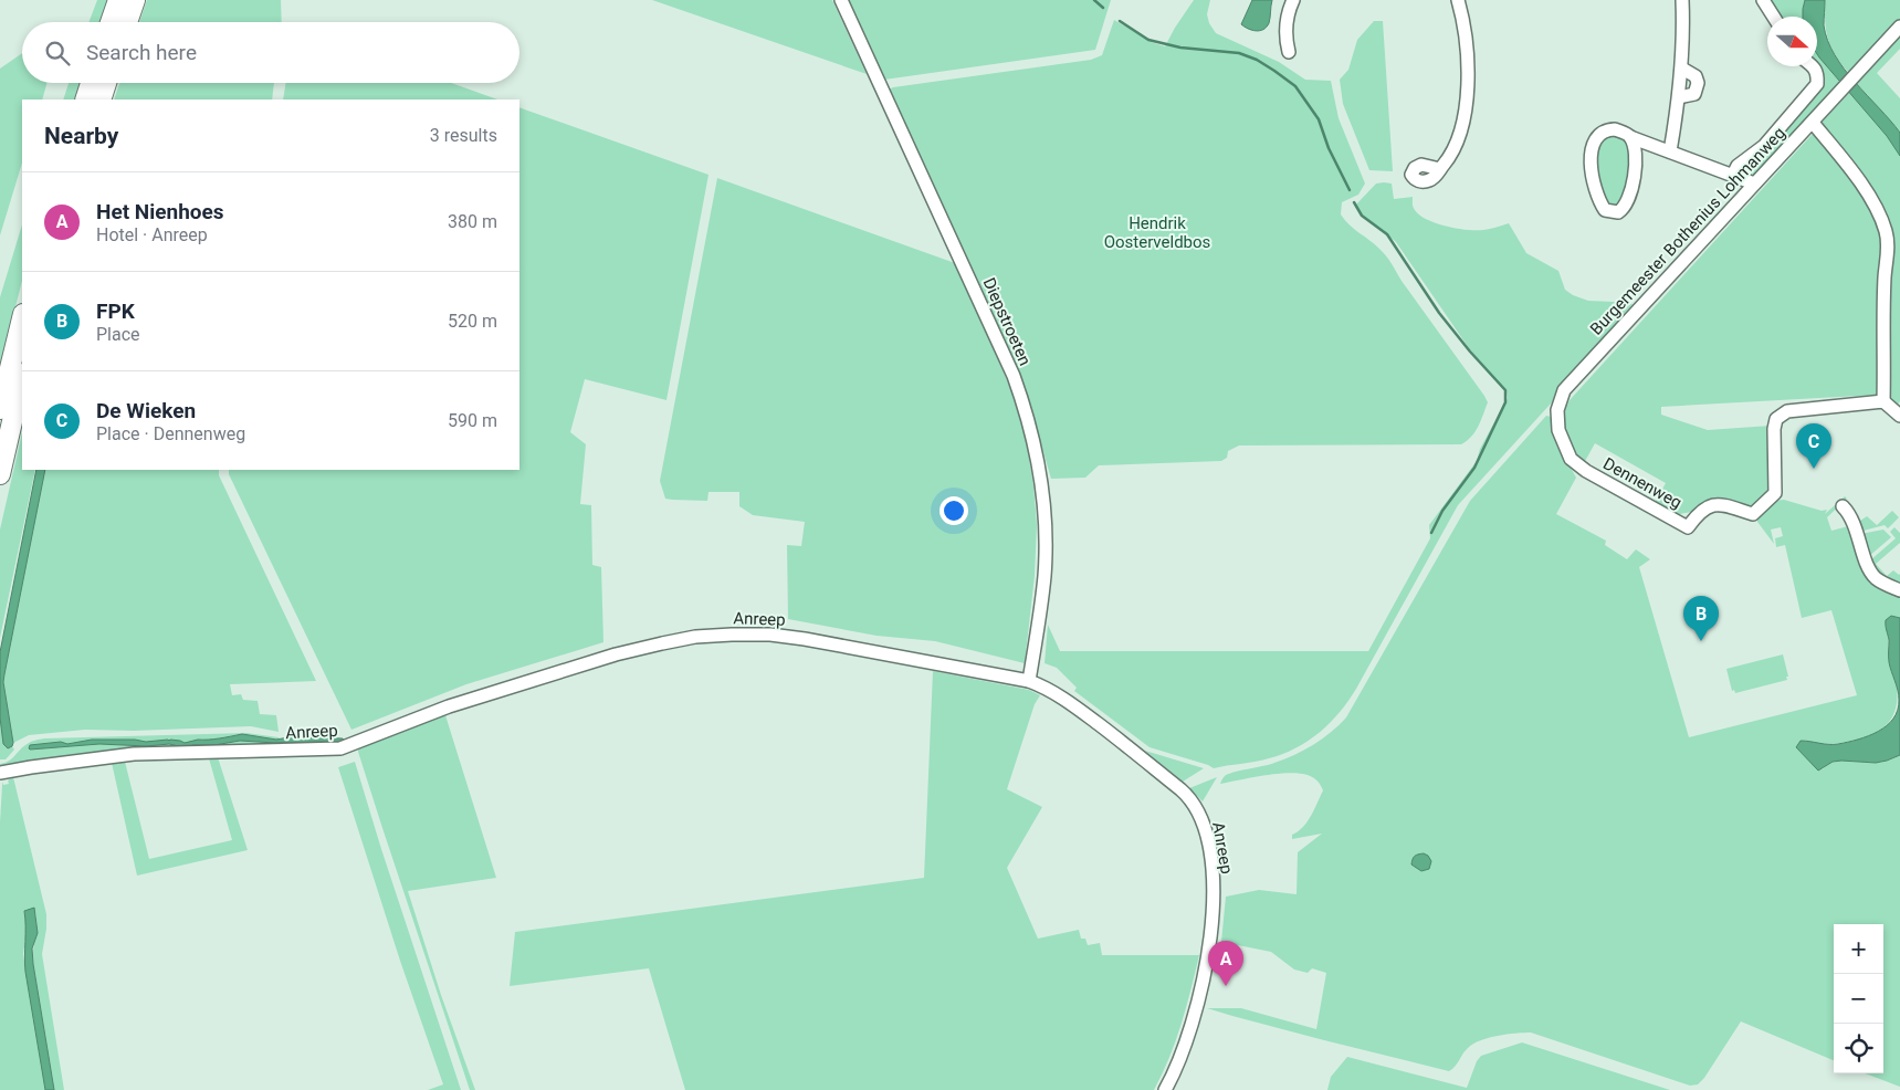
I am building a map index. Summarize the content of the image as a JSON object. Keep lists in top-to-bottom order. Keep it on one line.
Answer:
{"streets":{"street":["Burgemeester Bothenius Lohmanweg","Diepstroeten","Dennenweg","Anreep"]},"crossings":[["Burgemeester Bothenius Lohmanweg","Dennenweg"],["Diepstroeten","Anreep"]],"parks":["Hendrik Oosterveldbos"],"north":"right","page":{"search":"Search here","heading":["Nearby","3 results"],"list":[{"mark":"A","name":"Het Nienhoes","note":"Hotel · Anreep","value":"380 m"},{"mark":"B","name":"FPK","note":"Place","value":"520 m"},{"mark":"C","name":"De Wieken","note":"Place · Dennenweg","value":"590 m"}],"pins":["C","B","A"],"map_buttons":["+","−"]}}
